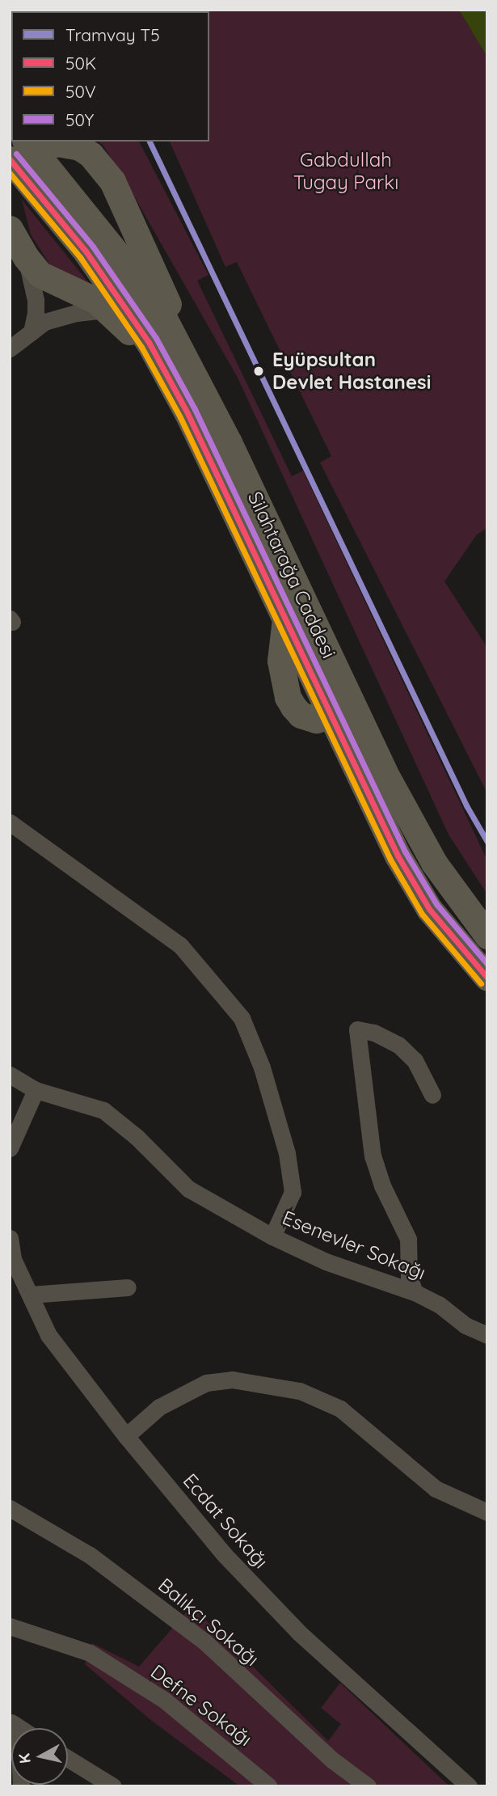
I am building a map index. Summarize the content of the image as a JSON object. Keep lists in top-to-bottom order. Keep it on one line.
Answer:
{"streets":{"main road":["Silahtarağa Caddesi"],"street":["Esenevler Sokağı","Ecdat Sokağı","Balıkçı Sokağı","Defne Sokağı"]},"parks":["Gabdullah Tugay Parkı"],"places":["Eyüpsultan Devlet Hastanesi"],"lines":["tram line T5","transit line 50Y","transit line 50K","transit line 50V"],"legend":["Tramvay T5","50K","50V","50Y"],"north":"left"}
